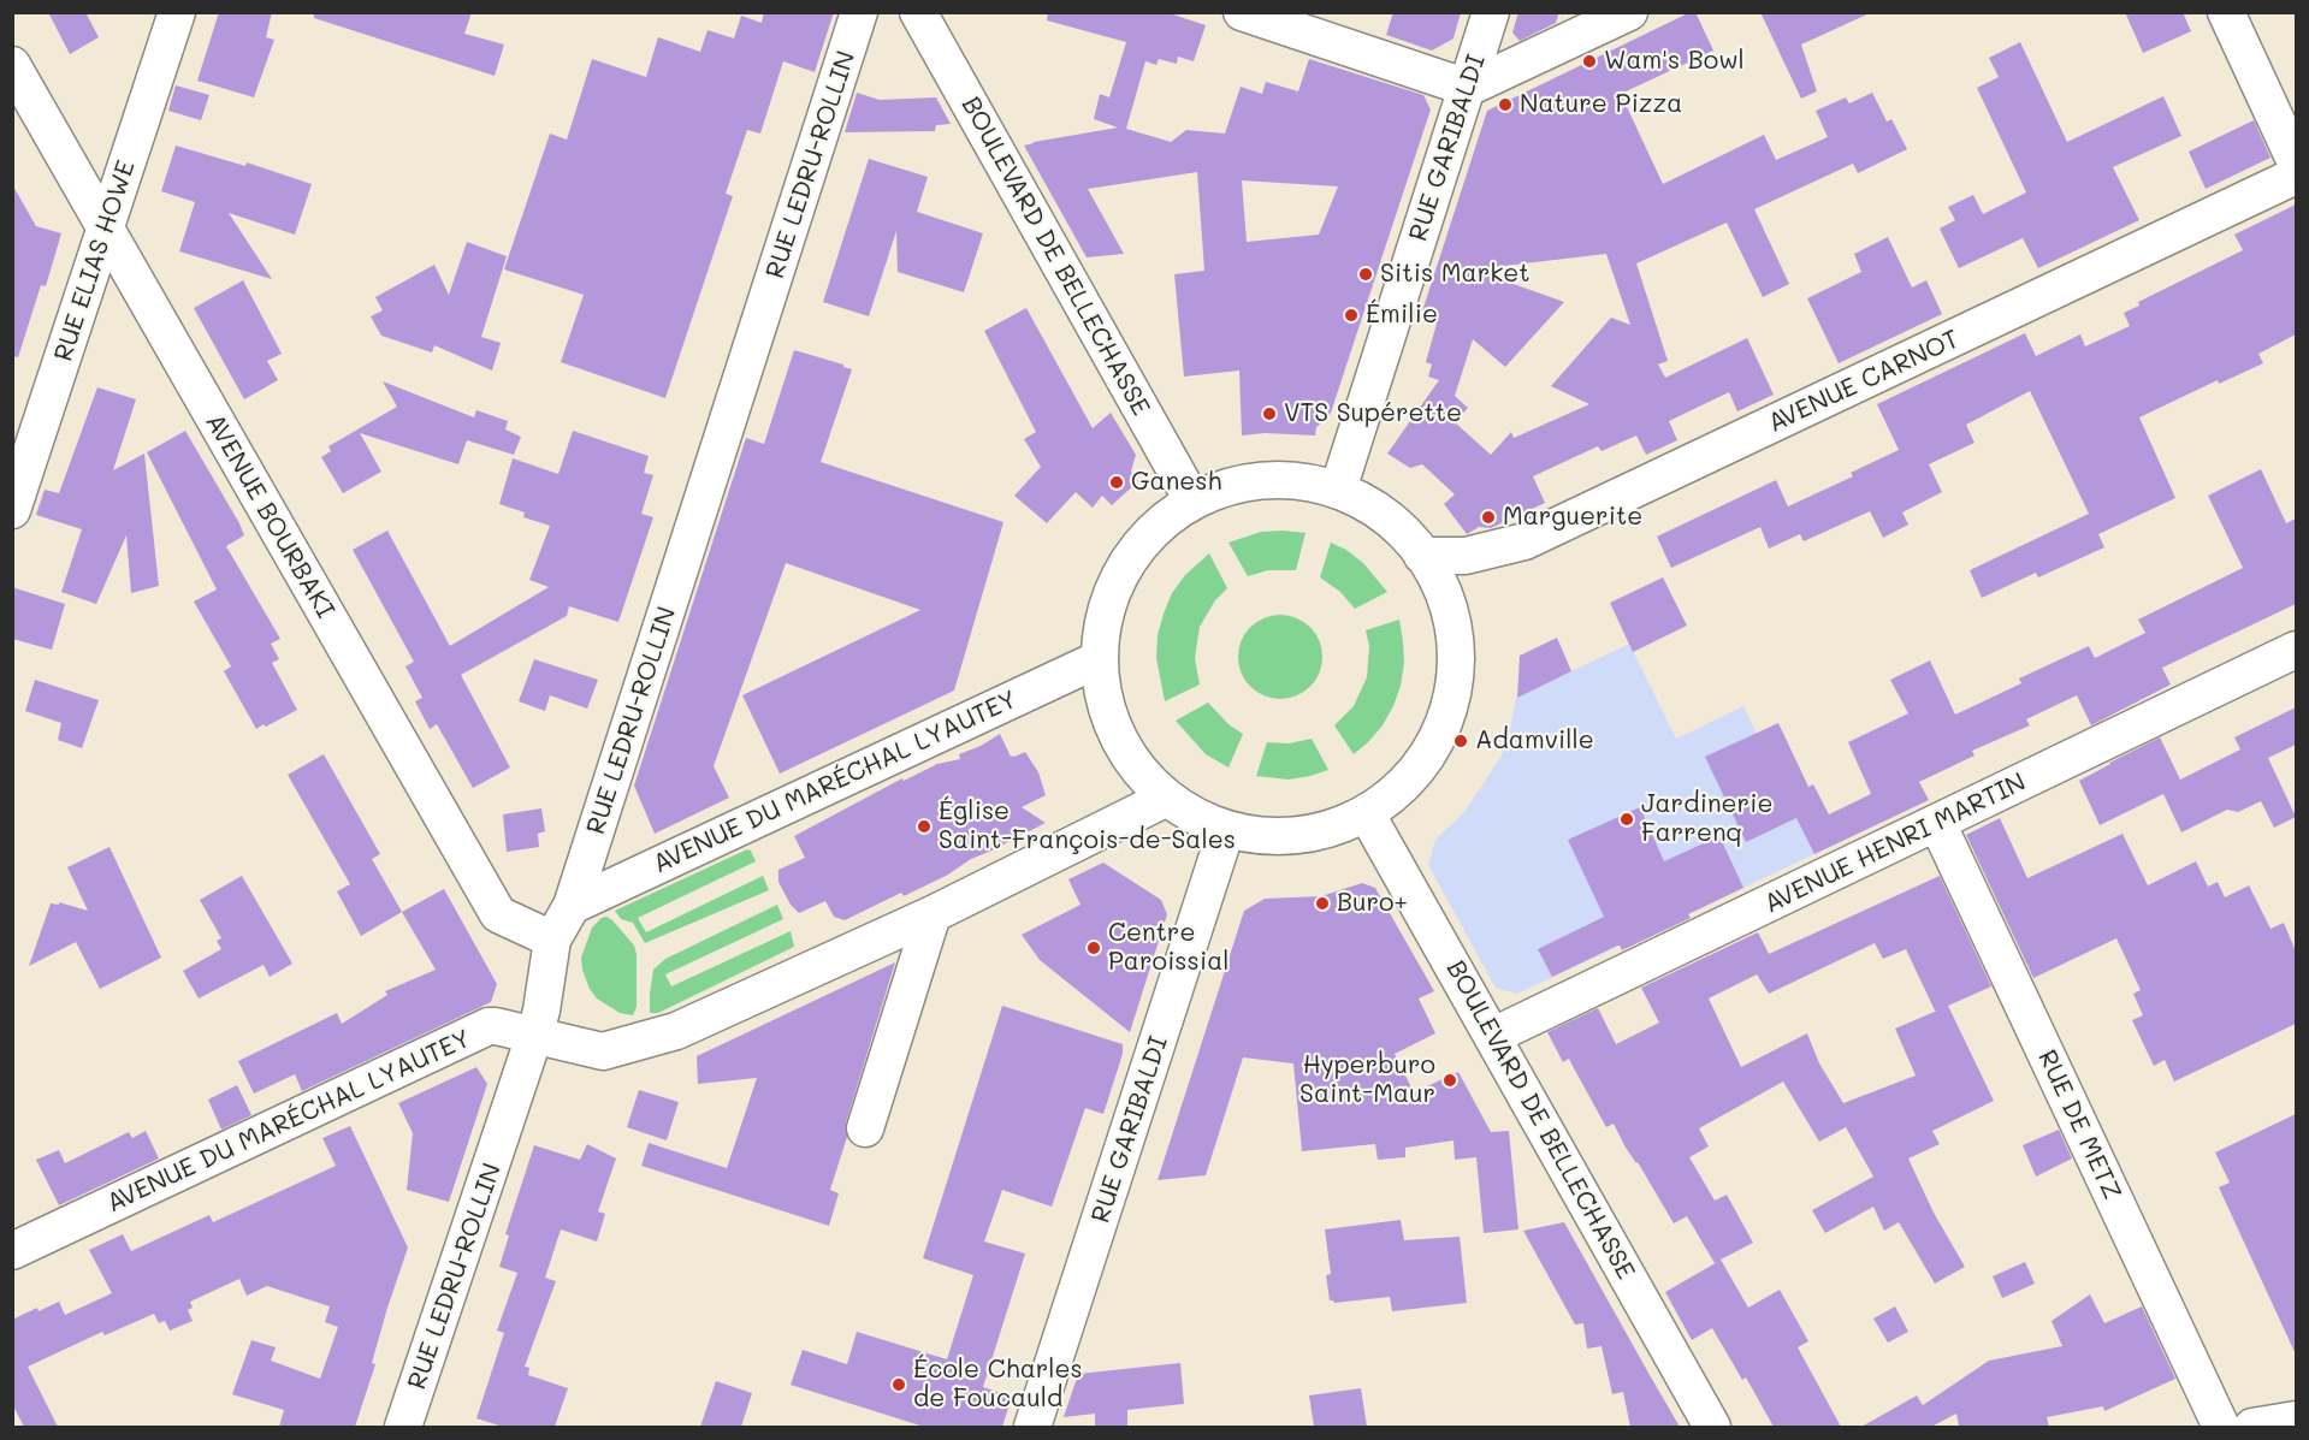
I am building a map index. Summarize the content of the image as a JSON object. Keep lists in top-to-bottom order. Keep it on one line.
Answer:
{"streets":{"street":["RUE GARIBALDI","RUE LEDRU-ROLLIN","BOULEVARD DE BELLECHASSE","RUE ELIAS HOWE","AVENUE CARNOT","AVENUE BOURBAKI","AVENUE DU MARÉCHAL LYAUTEY","AVENUE HENRI MARTIN","RUE DE METZ"]},"crossings":[["RUE LEDRU-ROLLIN","AVENUE BOURBAKI"],["RUE LEDRU-ROLLIN","AVENUE DU MARÉCHAL LYAUTEY"],["BOULEVARD DE BELLECHASSE","AVENUE HENRI MARTIN"],["RUE ELIAS HOWE","AVENUE BOURBAKI"],["AVENUE HENRI MARTIN","RUE DE METZ"]],"places":["Wam's Bowl","Nature Pizza","Sitis Market","Émilie","VTS Supérette","Ganesh","Marguerite","Adamville","Jardinerie Farrenq","Église Saint-François-de-Sales","Buro+","Centre Paroissial","Hyperburo Saint-Maur","École Charles de Foucauld"]}
